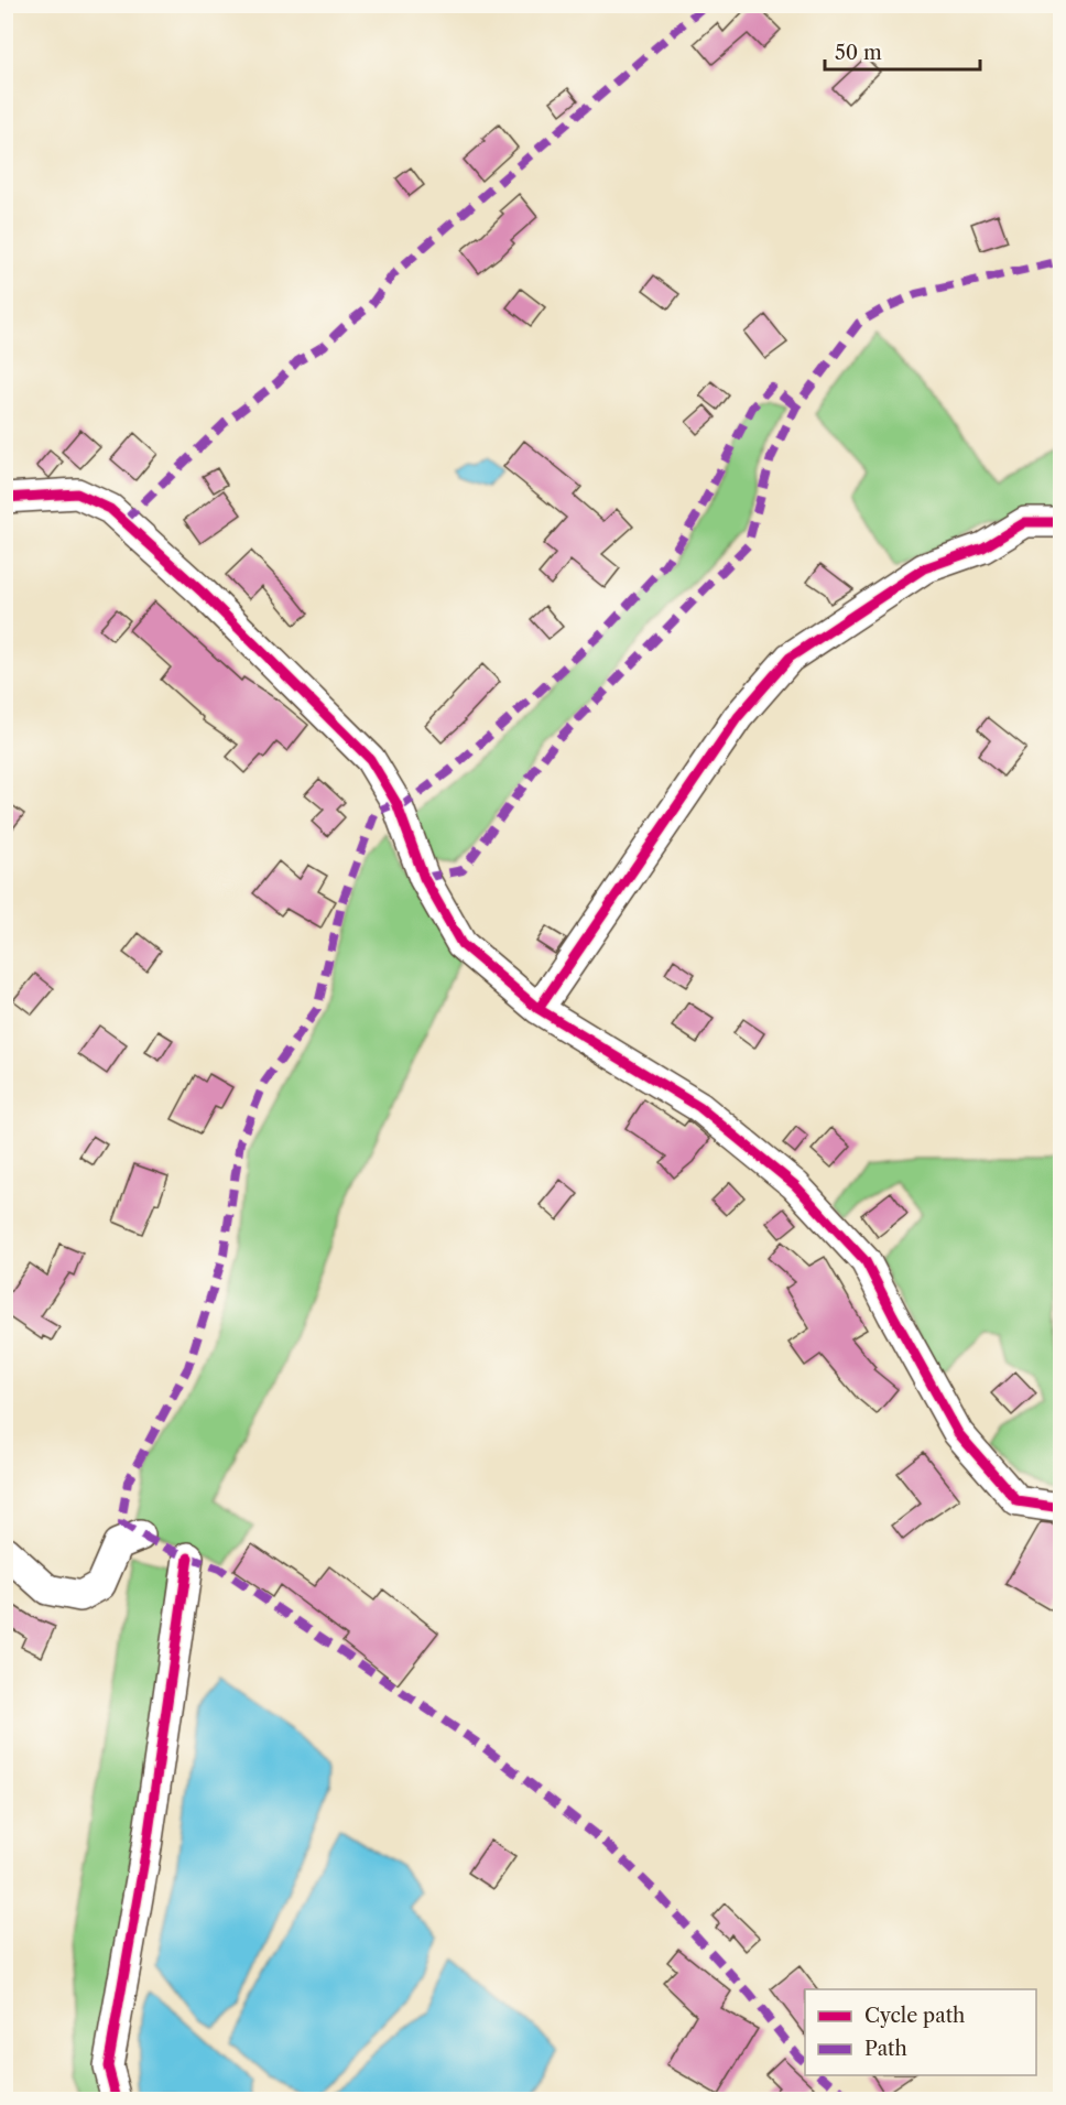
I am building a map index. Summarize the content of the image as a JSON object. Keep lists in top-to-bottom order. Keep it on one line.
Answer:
{"legend":["Cycle path","Path"],"scale_bar":"50 m"}
